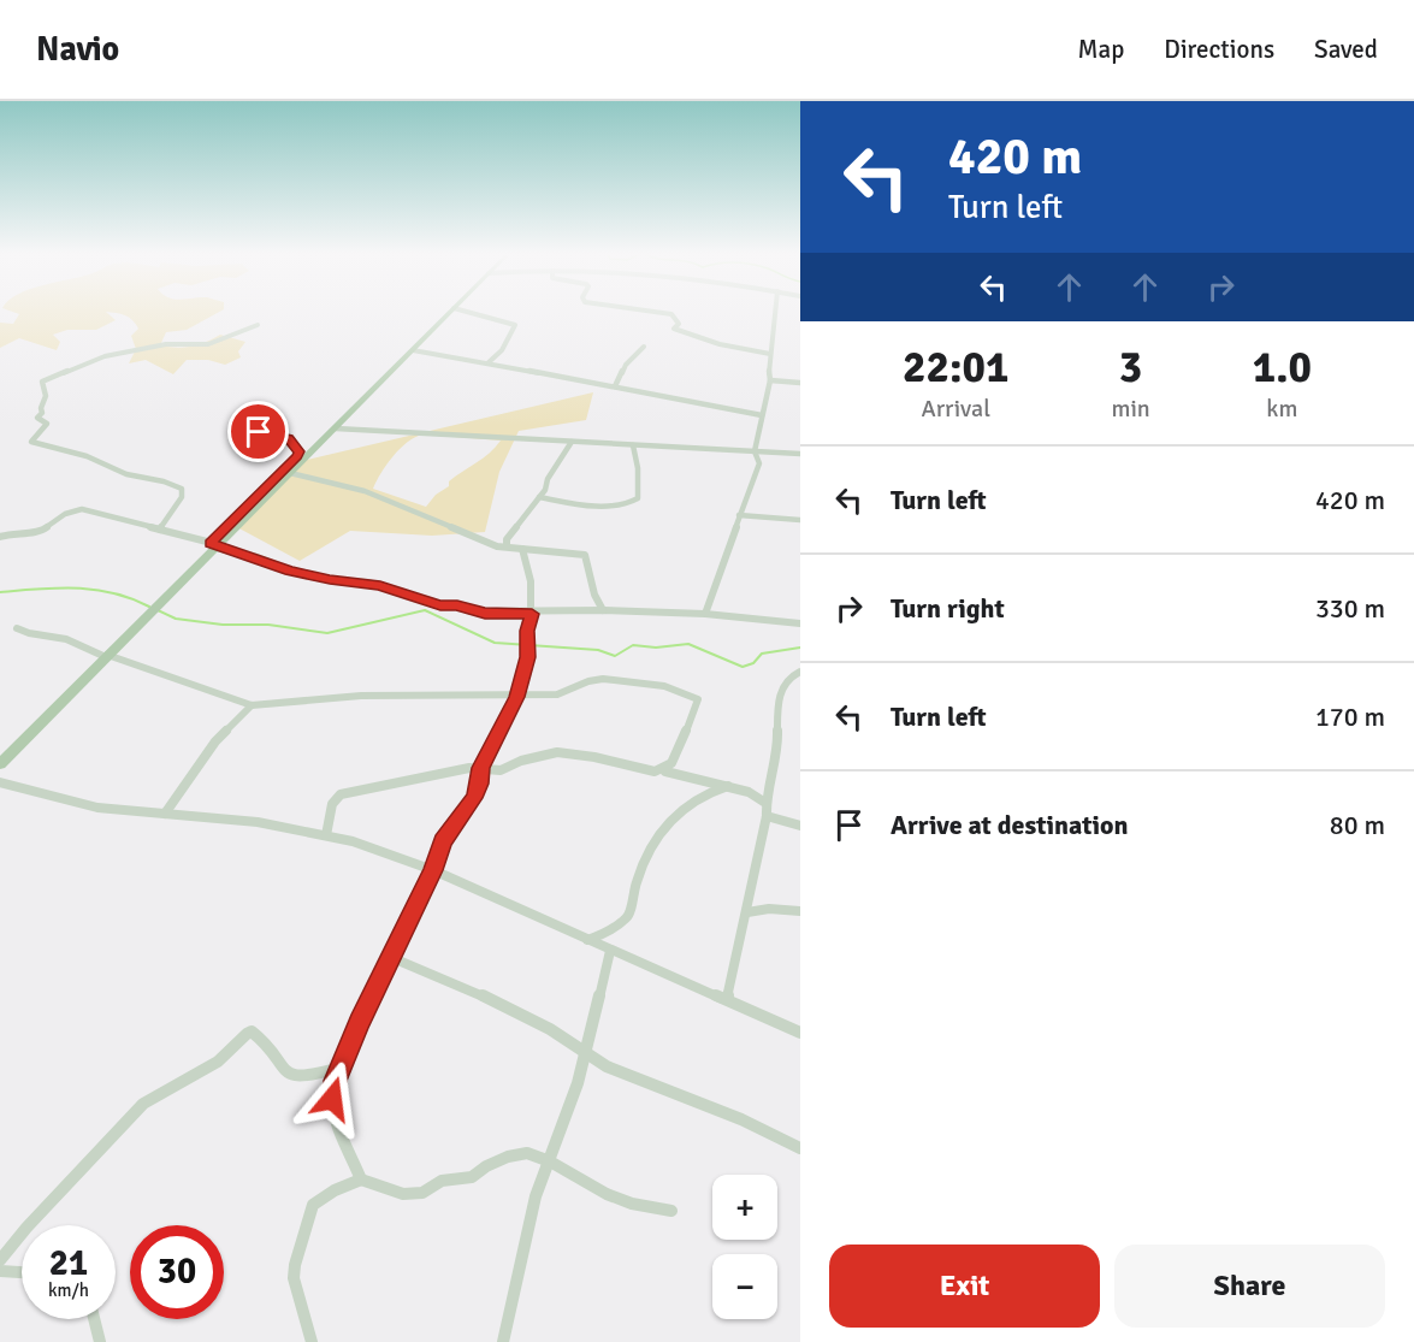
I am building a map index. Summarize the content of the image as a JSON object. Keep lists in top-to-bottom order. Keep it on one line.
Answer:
{"page":{"header":"Navio","nav":["Map","Directions","Saved"],"turn":["420 m","Turn left"],"eta":["22:01","Arrival","3","min","1.0","km"],"list":[{"name":"Turn left","value":"420 m"},{"name":"Turn right","value":"330 m"},{"name":"Turn left","value":"170 m"},{"name":"Arrive at destination","value":"80 m"}],"map_buttons":["+","−"],"speed":"21 km/h","limit":"30","buttons":["Exit","Share"]}}
